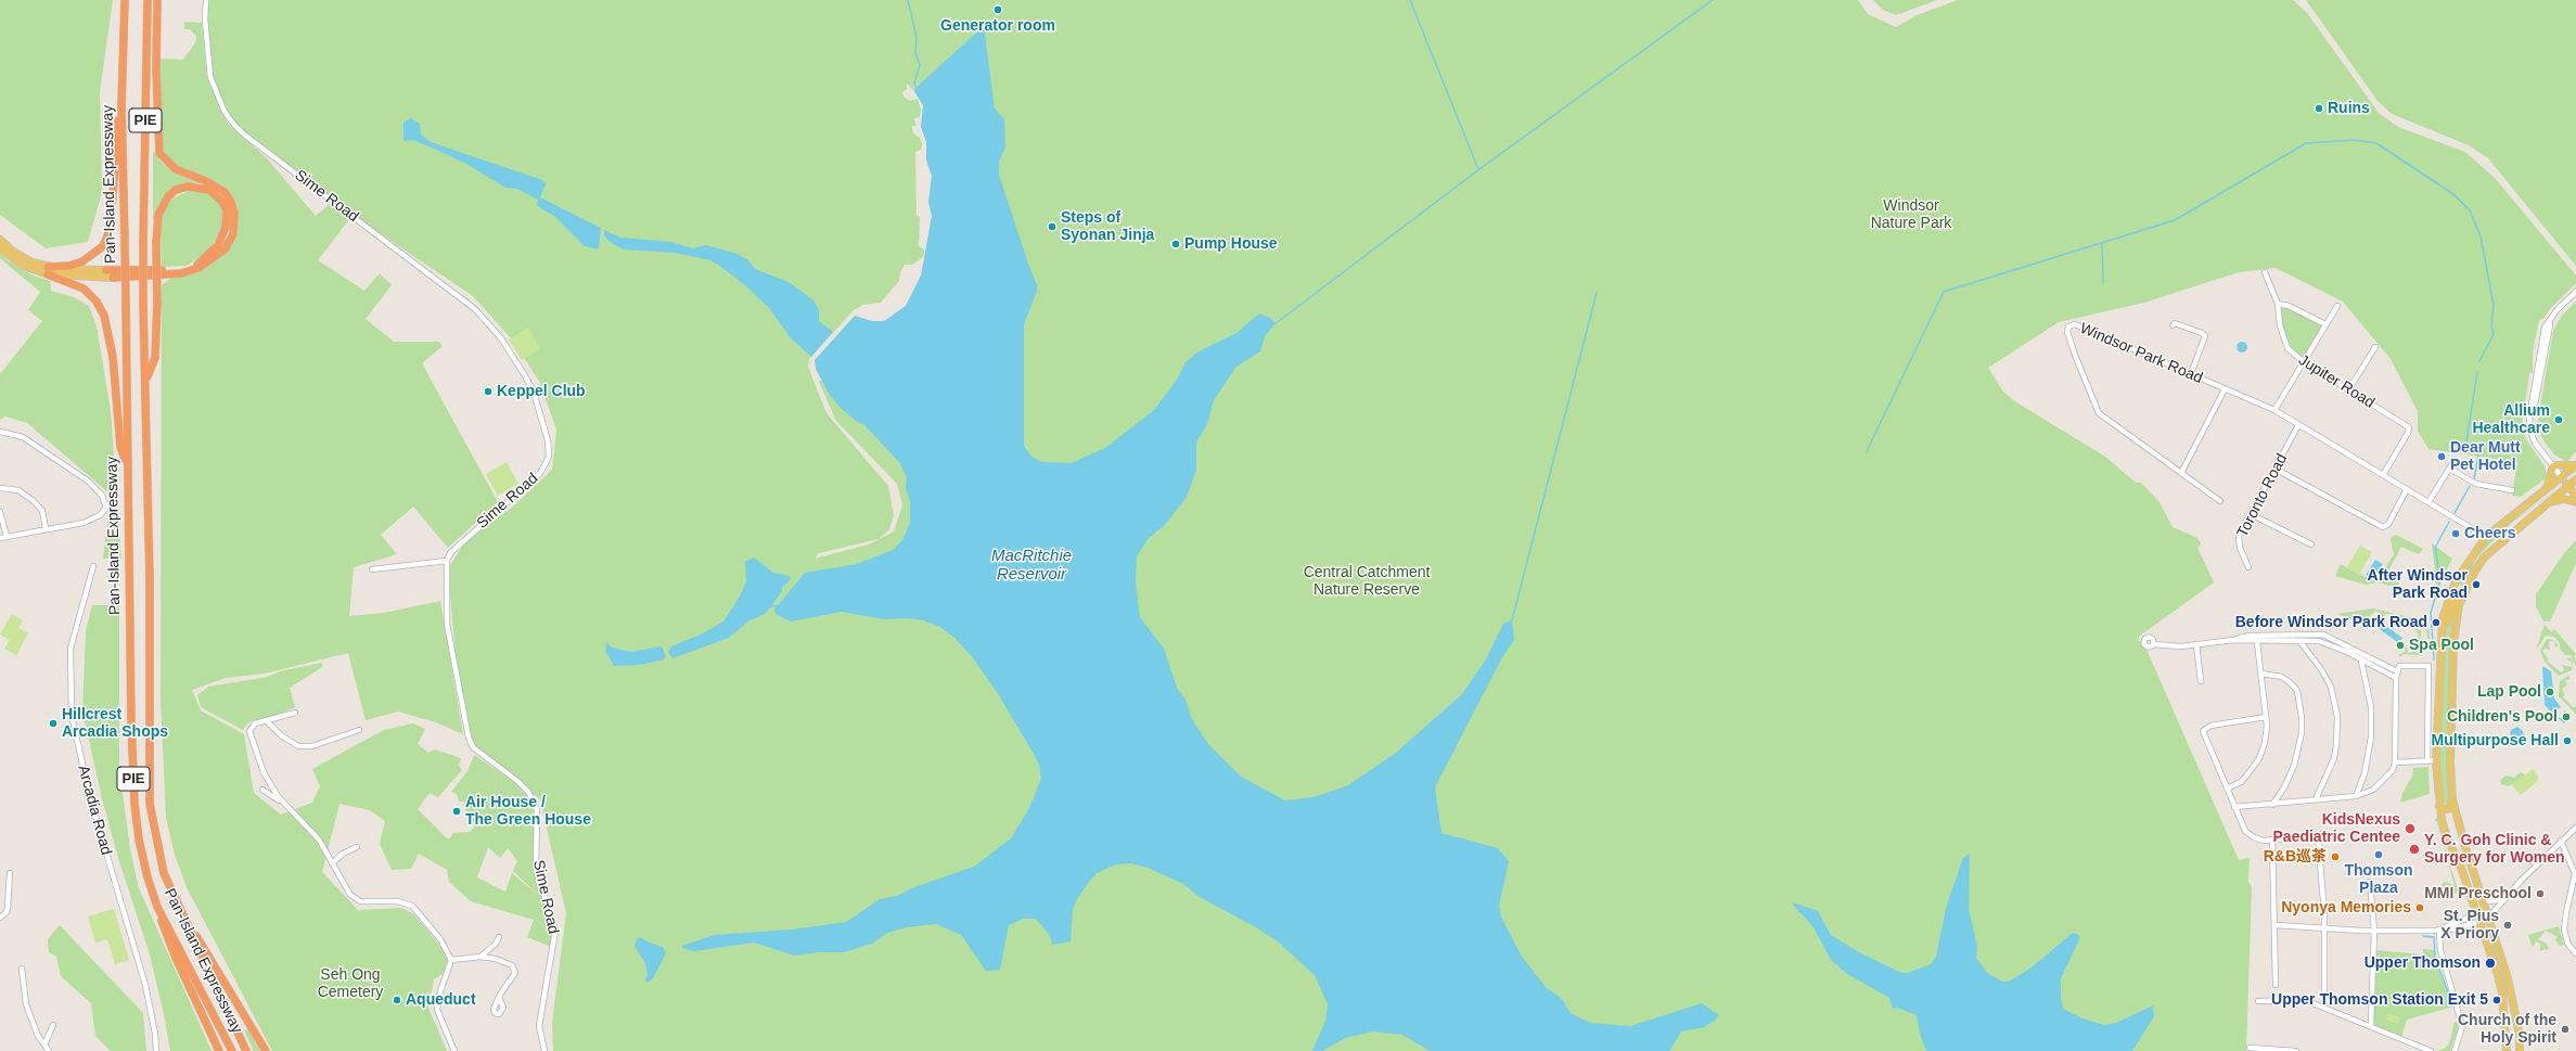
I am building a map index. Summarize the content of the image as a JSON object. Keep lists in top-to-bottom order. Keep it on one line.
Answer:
{"streets":{"highway":["PIE","Pan-Island Expressway"],"street":["Sime Road","Windsor Park Road","Jupiter Road","Toronto Road","Arcadia Road"]},"crossings":[["Windsor Park Road","Jupiter Road"],["Windsor Park Road","Toronto Road"]],"water":["MacRitchie Reservoir"],"parks":["Windsor Nature Park","Central Catchment Nature Reserve","Seh Ong Cemetery"],"places":["Generator room","Ruins","Steps of Syonan Jinja","Pump House","Keppel Club","Allium Healthcare","Dear Mutt Pet Hotel","Cheers","After Windsor Park Road","Before Windsor Park Road","Spa Pool","Lap Pool","Children's Pool","Hillcrest Arcadia Shops","Multipurpose Hall","Air House / The Green House","KidsNexus Paediatric Centee","Y. C. Goh Clinic & Surgery for Women","Thomson Plaza","R&B巡茶","MMI Preschool","Nyonya Memories","St. Pius X Priory","Upper Thomson","Aqueduct","Upper Thomson Station Exit 5","Church of the Holy Spirit"]}
